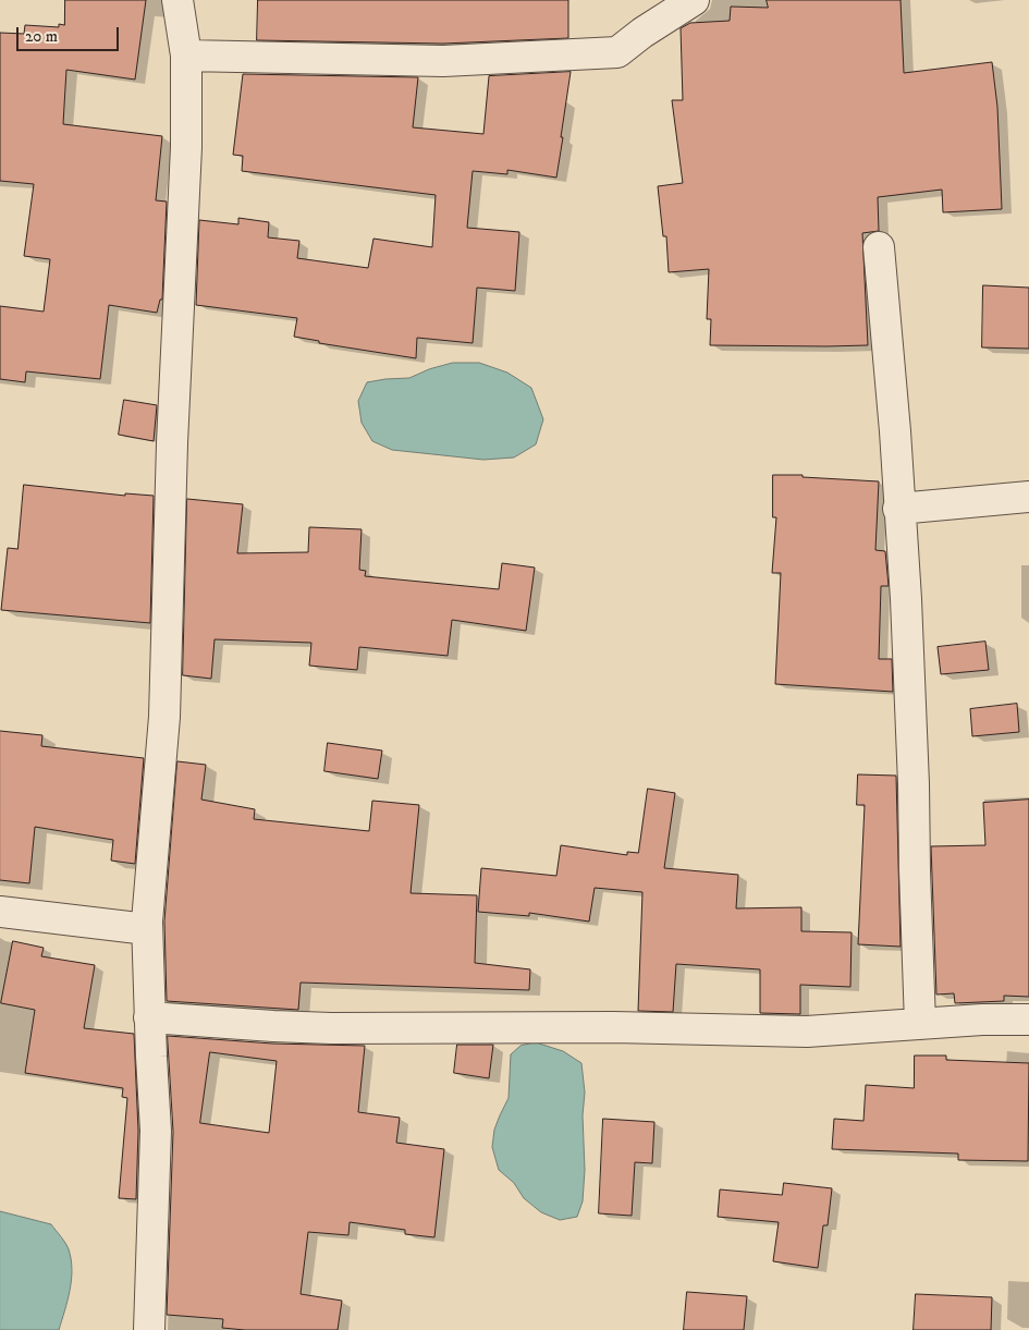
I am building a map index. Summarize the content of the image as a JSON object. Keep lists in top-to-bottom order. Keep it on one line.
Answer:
{"scale_bar":"20 m"}
